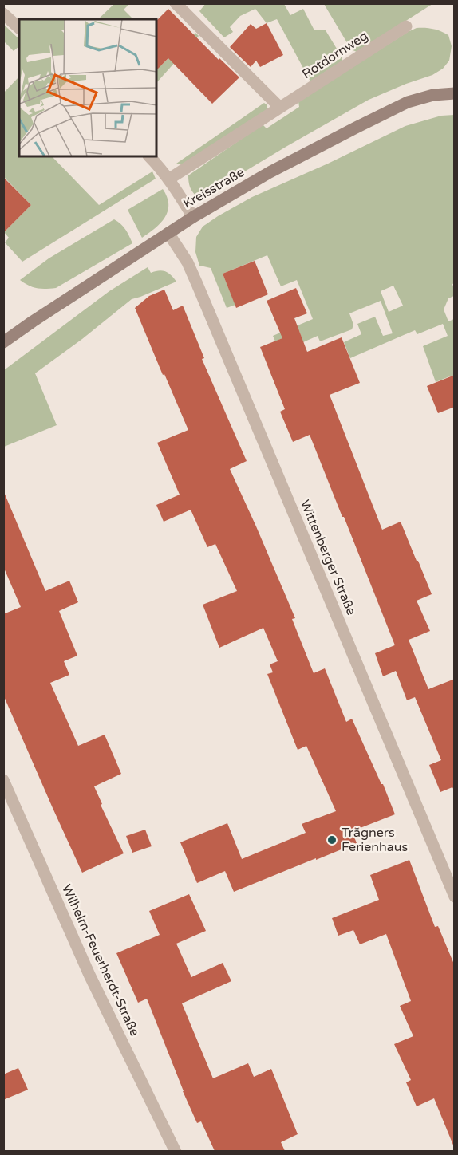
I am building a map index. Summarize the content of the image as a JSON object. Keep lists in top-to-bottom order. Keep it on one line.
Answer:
{"streets":{"main road":["Kreisstraße"],"street":["Rotdornweg","Wittenberger Straße","Wilhelm-Feuerherdt-Straße"]},"crossings":[["Kreisstraße","Wittenberger Straße"]],"places":["Trägners Ferienhaus"]}
